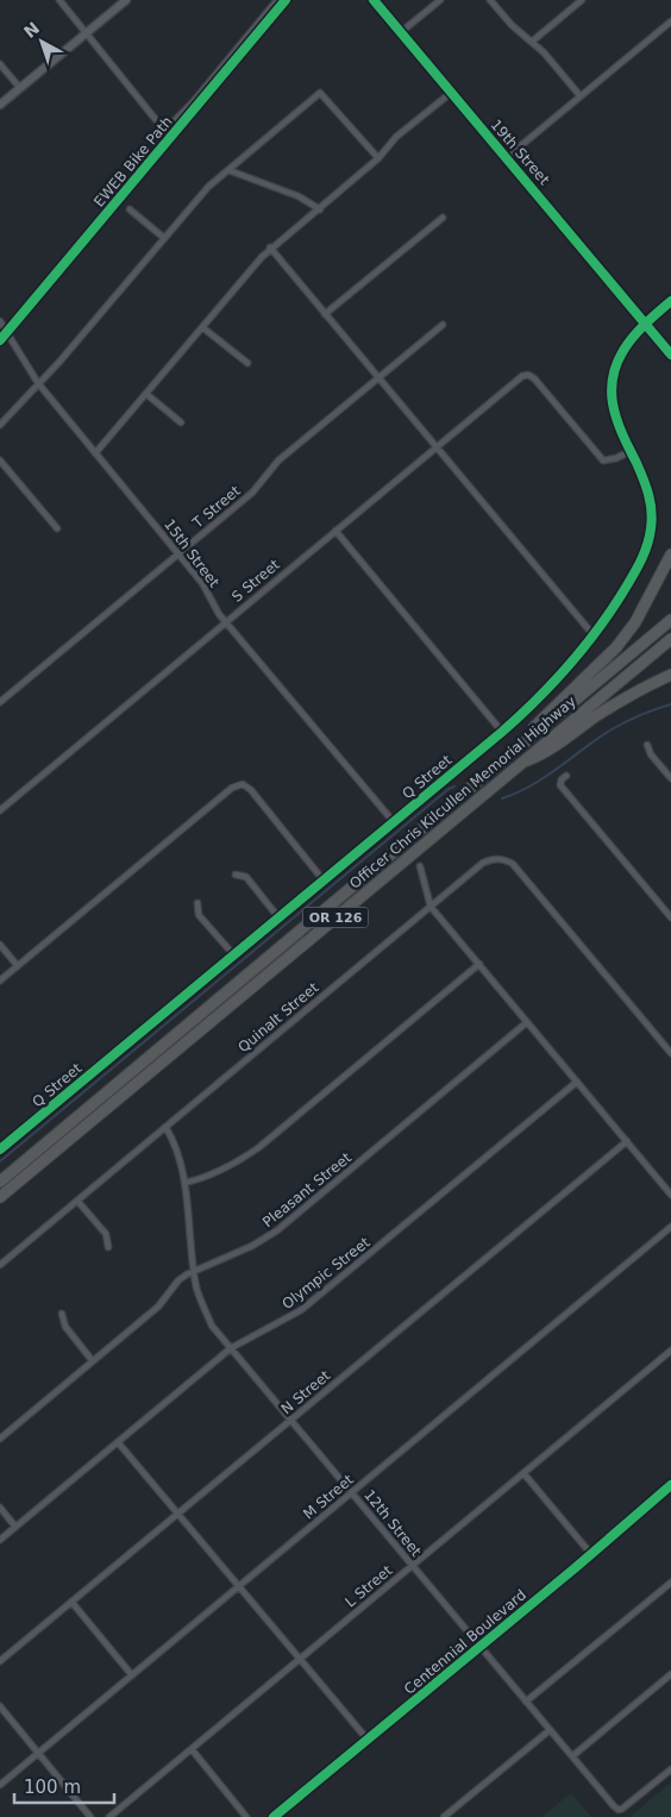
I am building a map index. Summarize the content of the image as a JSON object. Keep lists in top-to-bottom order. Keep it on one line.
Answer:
{"streets":{"highway":["Officer Chris Kilcullen Memorial Highway","OR 126"],"street":["19th Street","T Street","15th Street","S Street","Q Street","Quinalt Street","Pleasant Street","Olympic Street","N Street","M Street","12th Street","L Street","Centennial Boulevard"],"cycle path":["EWEB Bike Path"]},"crossings":[["19th Street","Q Street"],["T Street","15th Street"],["15th Street","S Street"],["15th Street","Q Street"],["S Street","Q Street"],["Quinalt Street","12th Street"],["Pleasant Street","12th Street"],["Olympic Street","12th Street"],["N Street","12th Street"],["M Street","12th Street"],["12th Street","L Street"],["12th Street","Centennial Boulevard"]],"scale_bar":"100 m","north":"top left"}
